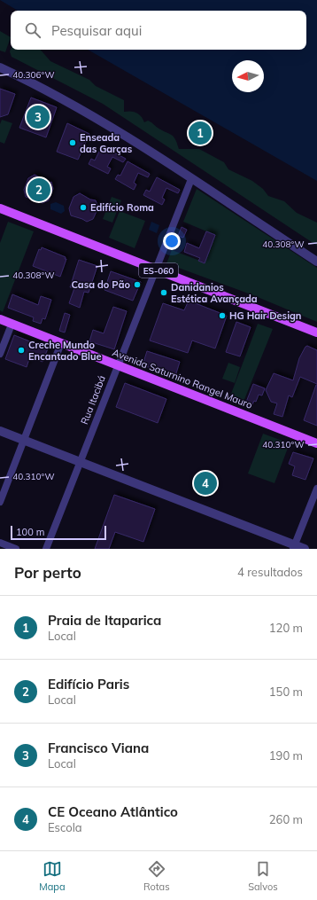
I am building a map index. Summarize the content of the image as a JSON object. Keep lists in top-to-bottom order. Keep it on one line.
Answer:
{"streets":{"main road":["ES-060","Avenida Saturnino Rangel Mauro"],"street":["Rua Itacibá"]},"crossings":[["ES-060","Rua Itacibá"],["Avenida Saturnino Rangel Mauro","Rua Itacibá"]],"places":["Enseada das Garças","Edifício Roma","Casa do Pão","Danidanios Estética Avançada","HG Hair Design","Creche Mundo Encantado Blue"],"scale_bar":"100 m","north":"left","page":{"search":"Pesquisar aqui","pins":["3","1","2","4"],"scale":"100 m","heading":["Por perto","4 resultados"],"list":[{"mark":"1","name":"Praia de Itaparica","note":"Local","value":"120 m"},{"mark":"2","name":"Edifício Paris","note":"Local","value":"150 m"},{"mark":"3","name":"Francisco Viana","note":"Local","value":"190 m"},{"mark":"4","name":"CE Oceano Atlântico","note":"Escola","value":"260 m"}],"nav":["Mapa","Rotas","Salvos"]},"coordinates":["40.306°W","40.308°W","40.310°W"]}
